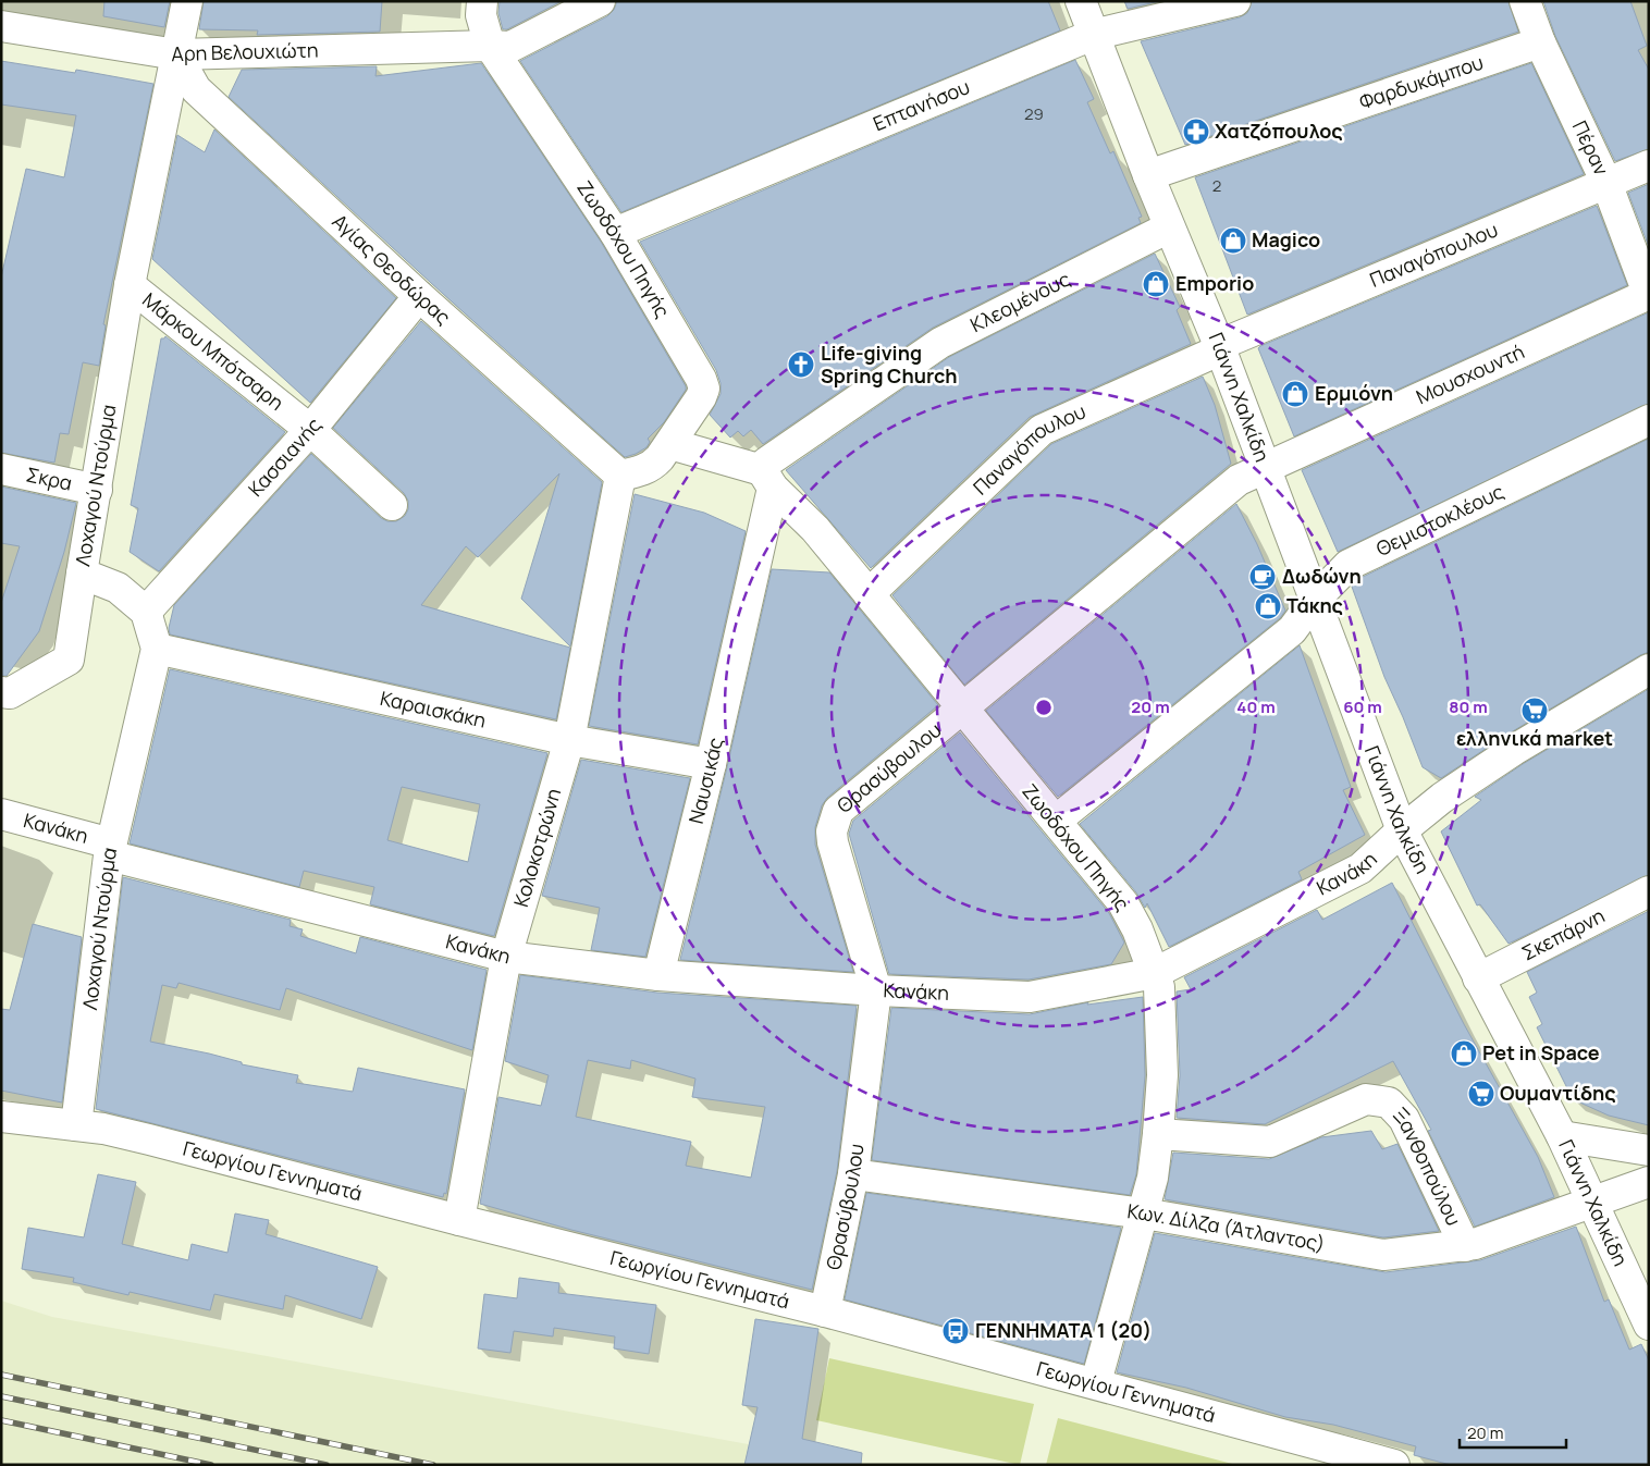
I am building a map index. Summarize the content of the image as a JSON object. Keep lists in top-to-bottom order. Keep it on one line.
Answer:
{"streets":{"street":["Αρη Βελουχιώτη","Φαρδυκάμπου","Επτανήσου","Πέραν","Ζωοδόχου Πηγής","Παναγόπουλου","Αγίας Θεοδώρας","Κλεομένους","Μάρκου Μπότσαρη","Μουσχουντή","Γιάννη Χαλκίδη","Κασσιανής","Σκρα","Λοχαγού Ντούρμα","Θεμιστοκλέους","Καραισκάκη","Θρασύβουλου","Ναυσικάς","Κανάκη","Κολοκοτρώνη","Σκεπάρνη","Ξανθοπούλου","Γεωργίου Γεννηματά","Κων. Δίλζα (Άτλαντος)"]},"crossings":[["Αρη Βελουχιώτη","Ζωοδόχου Πηγής"],["Αρη Βελουχιώτη","Αγίας Θεοδώρας"],["Αρη Βελουχιώτη","Λοχαγού Ντούρμα"],["Φαρδυκάμπου","Πέραν"],["Φαρδυκάμπου","Γιάννη Χαλκίδη"],["Επτανήσου","Ζωοδόχου Πηγής"],["Επτανήσου","Γιάννη Χαλκίδη"],["Πέραν","Παναγόπουλου"],["Πέραν","Μουσχουντή"],["Ζωοδόχου Πηγής","Παναγόπουλου"],["Ζωοδόχου Πηγής","Αγίας Θεοδώρας"],["Ζωοδόχου Πηγής","Κλεομένους"],["Ζωοδόχου Πηγής","Θεμιστοκλέους"],["Ζωοδόχου Πηγής","Θρασύβουλου"],["Ζωοδόχου Πηγής","Ναυσικάς"],["Ζωοδόχου Πηγής","Κανάκη"],["Ζωοδόχου Πηγής","Κολοκοτρώνη"],["Ζωοδόχου Πηγής","Ξανθοπούλου"],["Ζωοδόχου Πηγής","Γεωργίου Γεννηματά"],["Ζωοδόχου Πηγής","Κων. Δίλζα (Άτλαντος)"],["Παναγόπουλου","Γιάννη Χαλκίδη"],["Αγίας Θεοδώρας","Κασσιανής"],["Αγίας Θεοδώρας","Λοχαγού Ντούρμα"],["Αγίας Θεοδώρας","Κολοκοτρώνη"],["Κλεομένους","Γιάννη Χαλκίδη"],["Κλεομένους","Ναυσικάς"],["Μάρκου Μπότσαρη","Κασσιανής"],["Μάρκου Μπότσαρη","Λοχαγού Ντούρμα"],["Μουσχουντή","Γιάννη Χαλκίδη"],["Μουσχουντή","Θρασύβουλου"],["Γιάννη Χαλκίδη","Θεμιστοκλέους"],["Γιάννη Χαλκίδη","Θρασύβουλου"],["Γιάννη Χαλκίδη","Κανάκη"],["Γιάννη Χαλκίδη","Σκεπάρνη"],["Γιάννη Χαλκίδη","Κων. Δίλζα (Άτλαντος)"],["Κασσιανής","Λοχαγού Ντούρμα"],["Σκρα","Λοχαγού Ντούρμα"],["Λοχαγού Ντούρμα","Καραισκάκη"],["Λοχαγού Ντούρμα","Κανάκη"],["Λοχαγού Ντούρμα","Γεωργίου Γεννηματά"],["Καραισκάκη","Ναυσικάς"],["Καραισκάκη","Κολοκοτρώνη"],["Θρασύβουλου","Κανάκη"],["Θρασύβουλου","Γεωργίου Γεννηματά"],["Θρασύβουλου","Κων. Δίλζα (Άτλαντος)"],["Ναυσικάς","Κανάκη"],["Κανάκη","Κολοκοτρώνη"],["Κολοκοτρώνη","Γεωργίου Γεννηματά"],["Ξανθοπούλου","Κων. Δίλζα (Άτλαντος)"]],"places":{"pharmacy":["Χατζόπουλος"],"shop":["Magico","Emporio","Ερμιόνη","Τάκης","Pet in Space"],"church":["Life-giving Spring Church"],"cafe":["Δωδώνη"],"supermarket":["ελληνικά market","Ουμαντίδης"],"bus stop":["ΓΕΝΝΗΜΑΤΑ 1 (20)"]},"house_numbers":["29","2"],"scale_bar":"20 m","rings":["20 m","40 m","60 m","80 m"]}
